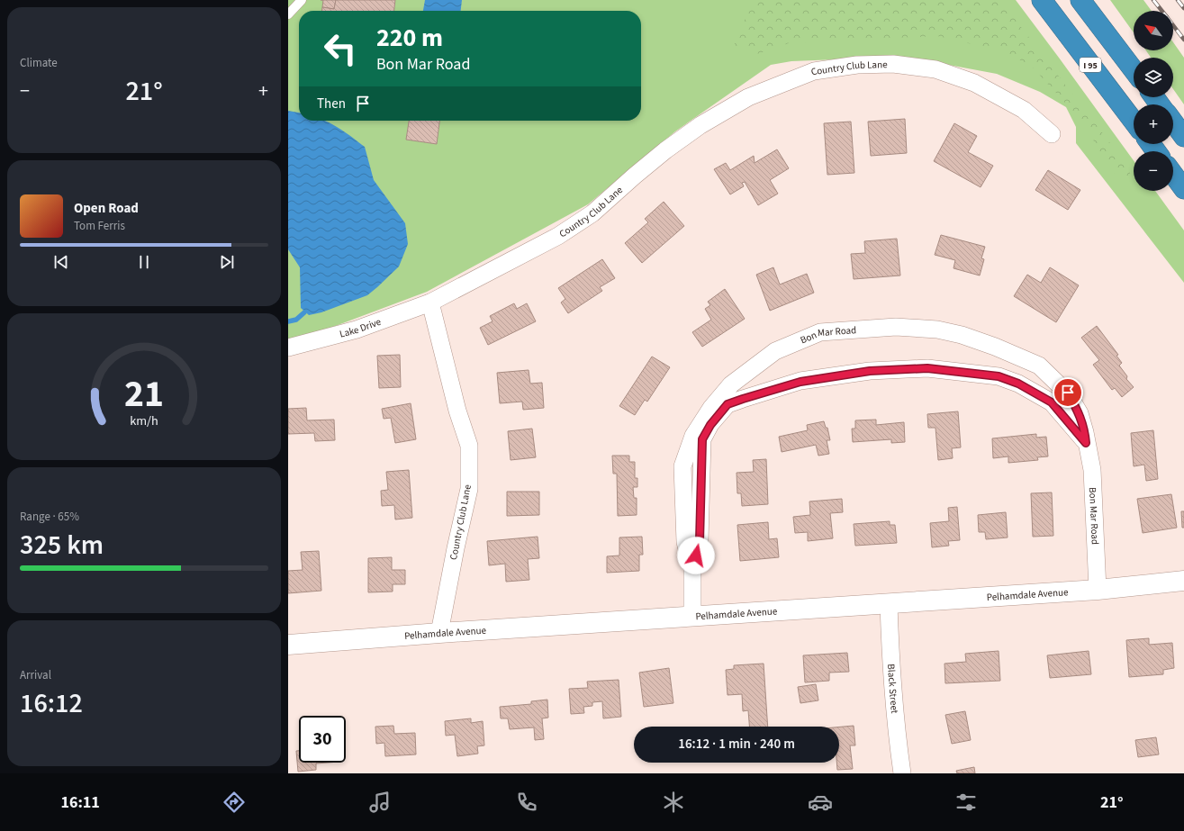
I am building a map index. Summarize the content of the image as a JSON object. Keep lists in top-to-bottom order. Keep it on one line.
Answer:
{"streets":{"highway":["I 95"],"street":["Country Club Lane","Lake Drive","Bon Mar Road","Pelhamdale Avenue","Black Street"]},"crossings":[["Country Club Lane","Lake Drive"],["Country Club Lane","Pelhamdale Avenue"],["Bon Mar Road","Pelhamdale Avenue"],["Pelhamdale Avenue","Black Street"]],"north":"top left","page":{"tile":["Climate",["Range · 65%","325 km"],["Arrival","16:12"]],"map_buttons":["+","−"],"turn":["220 m","Bon Mar Road"],"heat":["−","21°","+"],"then":"Then","song":["Open Road","Tom Ferris"],"limit":"30","trip":"16:12 · 1 min · 240 m","tabs":["16:11","21°"],"gauge":["21","km/h"]}}
